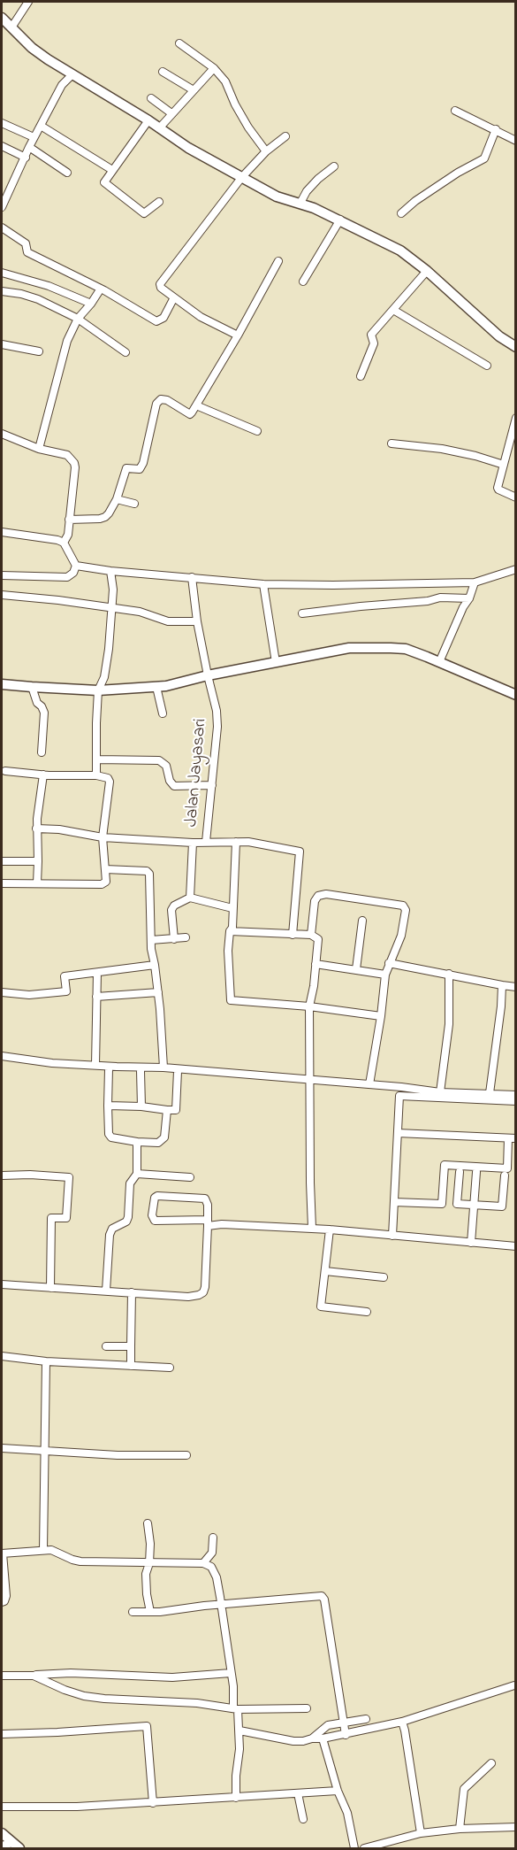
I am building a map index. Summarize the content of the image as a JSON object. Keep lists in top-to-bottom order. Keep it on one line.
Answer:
{"streets":{"street":["Jalan Jayasari"]}}
